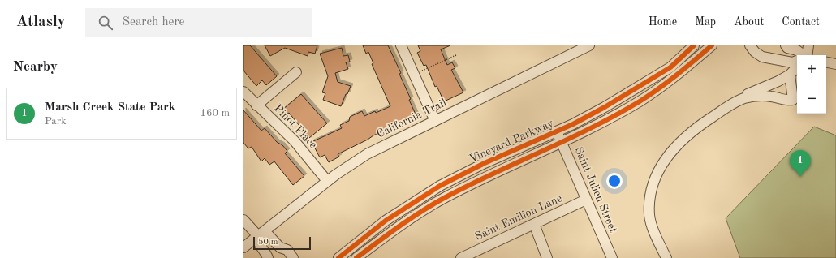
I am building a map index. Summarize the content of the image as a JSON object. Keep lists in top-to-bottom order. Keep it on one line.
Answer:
{"streets":{"street":["California Trail","Pinot Place","Vineyard Parkway","Saint Julien Street","Saint Emilion Lane"]},"crossings":[["California Trail","Pinot Place"],["Vineyard Parkway","Saint Julien Street"],["Saint Julien Street","Saint Emilion Lane"]],"scale_bar":"50 m","page":{"header":"Atlasly","search":"Search here","nav":["Home","Map","About","Contact"],"heading":"Nearby","map_buttons":["+","−"],"list":[{"mark":"1","name":"Marsh Creek State Park","note":"Park","value":"160 m"}],"pins":"1","scale":"50 m"}}
